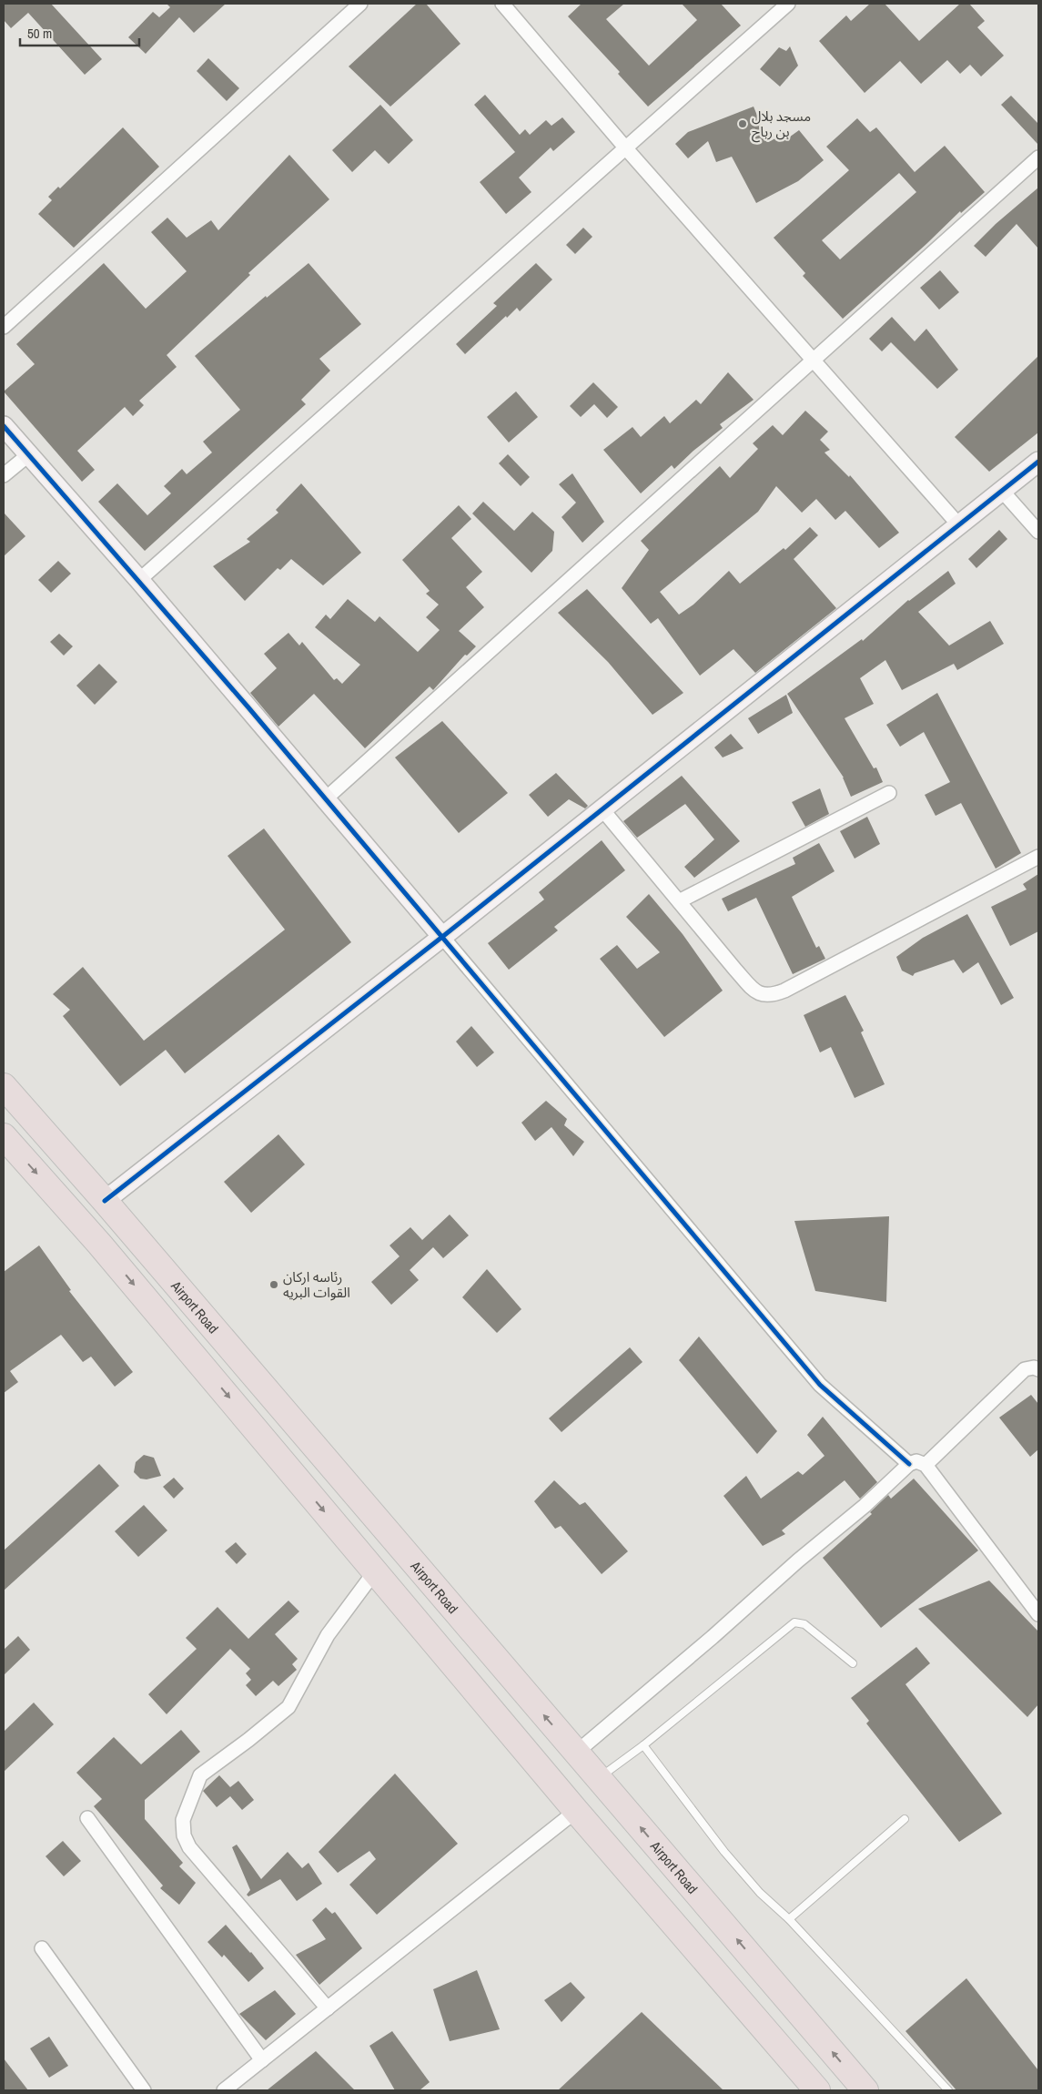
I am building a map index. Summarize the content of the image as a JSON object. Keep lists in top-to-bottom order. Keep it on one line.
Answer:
{"streets":{"highway":["Airport Road"]},"places":["مسجد بلال بن رباح","رئاسه اركان القوات البريه"],"scale_bar":"50 m"}
